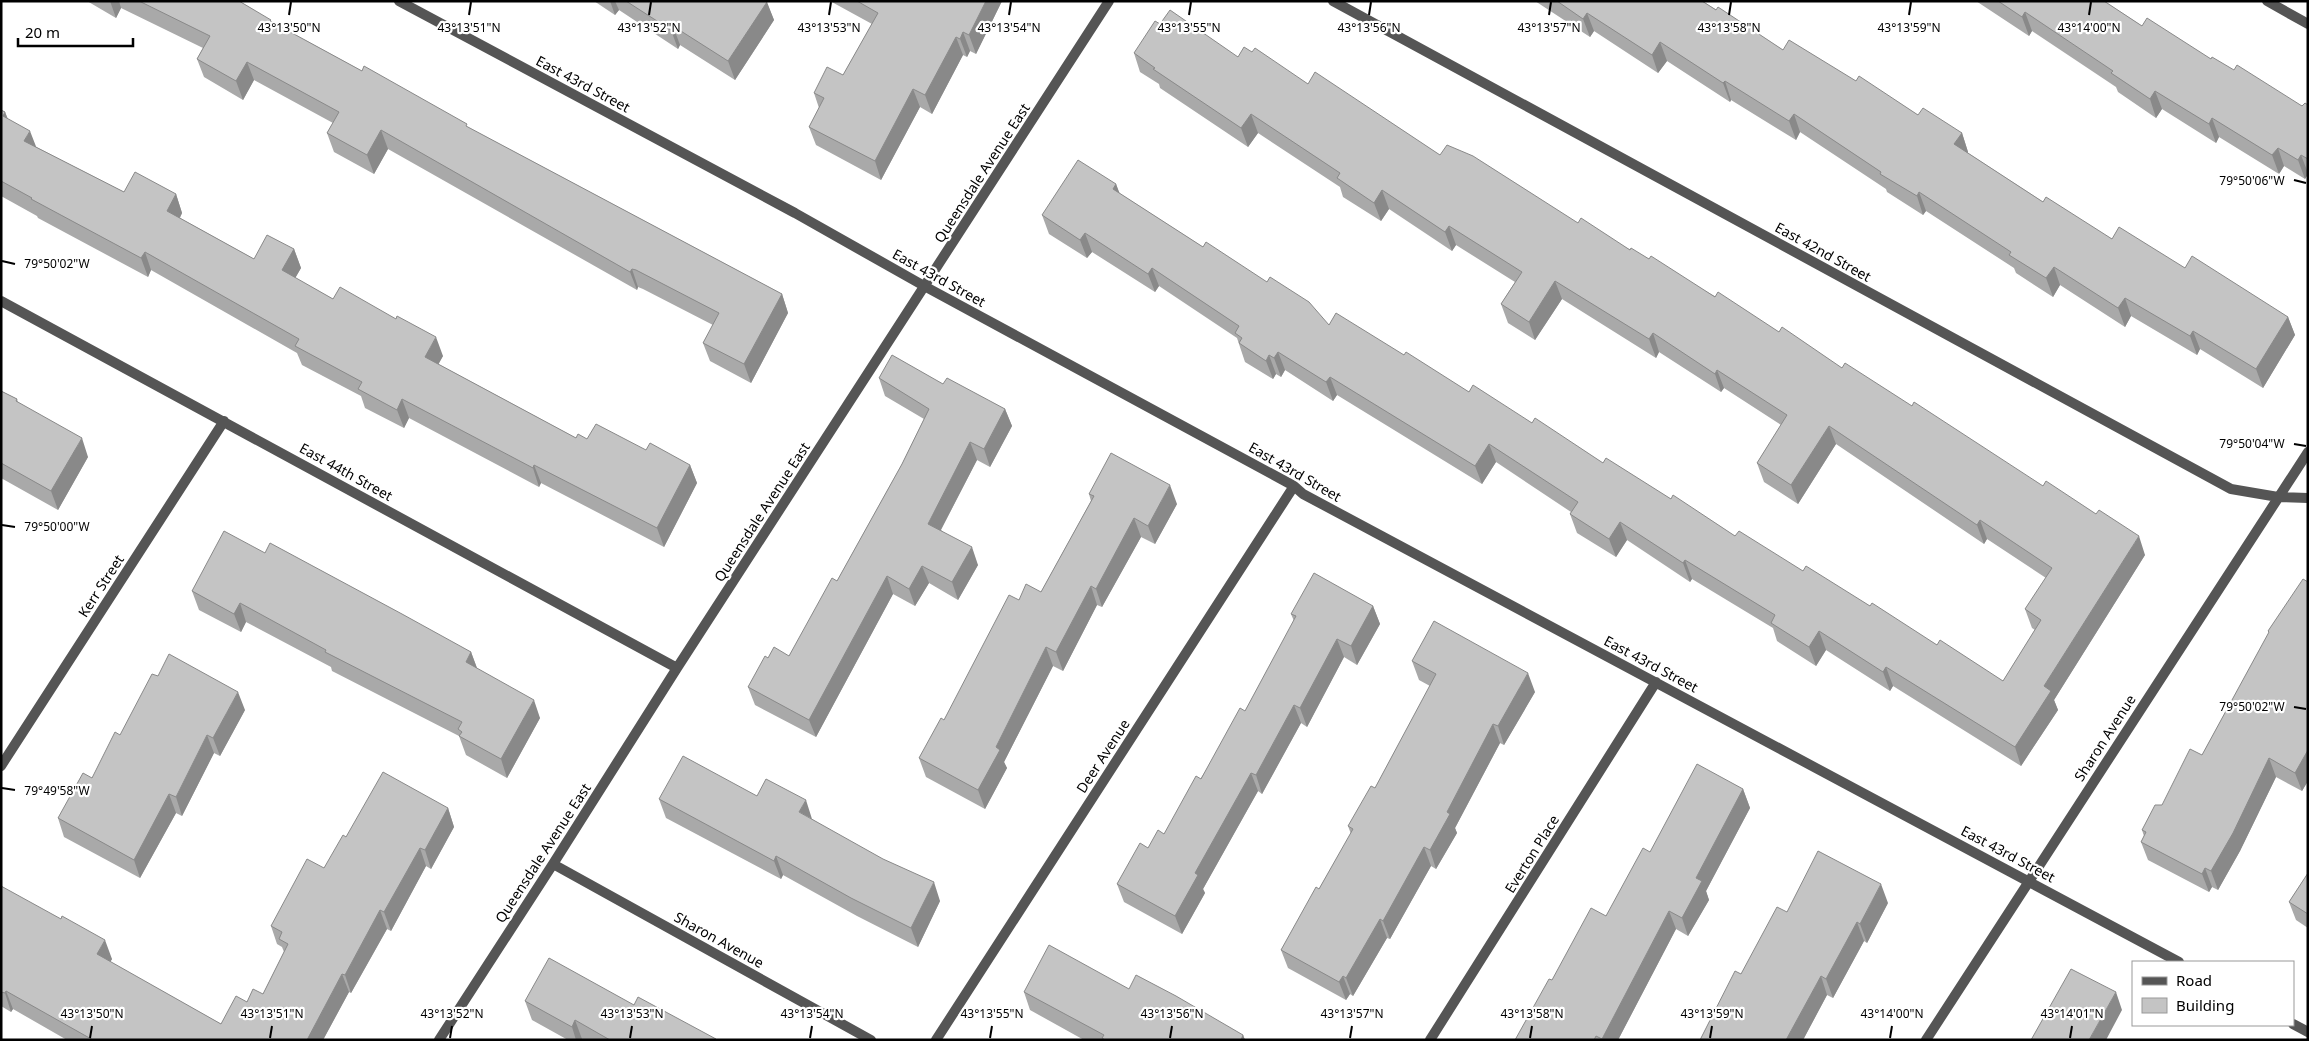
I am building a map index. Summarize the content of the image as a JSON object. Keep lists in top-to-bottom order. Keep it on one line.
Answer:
{"streets":{"street":["East 43rd Street","Queensdale Avenue East","East 42nd Street","East 44th Street","Kerr Street","Sharon Avenue","Deer Avenue","Everton Place"]},"crossings":[["East 43rd Street","Queensdale Avenue East"],["East 43rd Street","Sharon Avenue"],["East 43rd Street","Deer Avenue"],["East 43rd Street","Everton Place"],["Queensdale Avenue East","East 44th Street"],["Queensdale Avenue East","Sharon Avenue"],["East 42nd Street","Sharon Avenue"],["East 44th Street","Kerr Street"]],"legend":["Road","Building"],"scale_bar":"20 m","coordinates":["43°13'50\"N","43°13'51\"N","43°13'52\"N","43°13'53\"N","43°13'54\"N","43°13'55\"N","43°13'56\"N","43°13'57\"N","43°13'58\"N","43°13'59\"N","43°14'00\"N","79°50'06\"W","79°50'02\"W","79°50'04\"W","79°50'00\"W","79°49'58\"W","43°14'01\"N"]}
